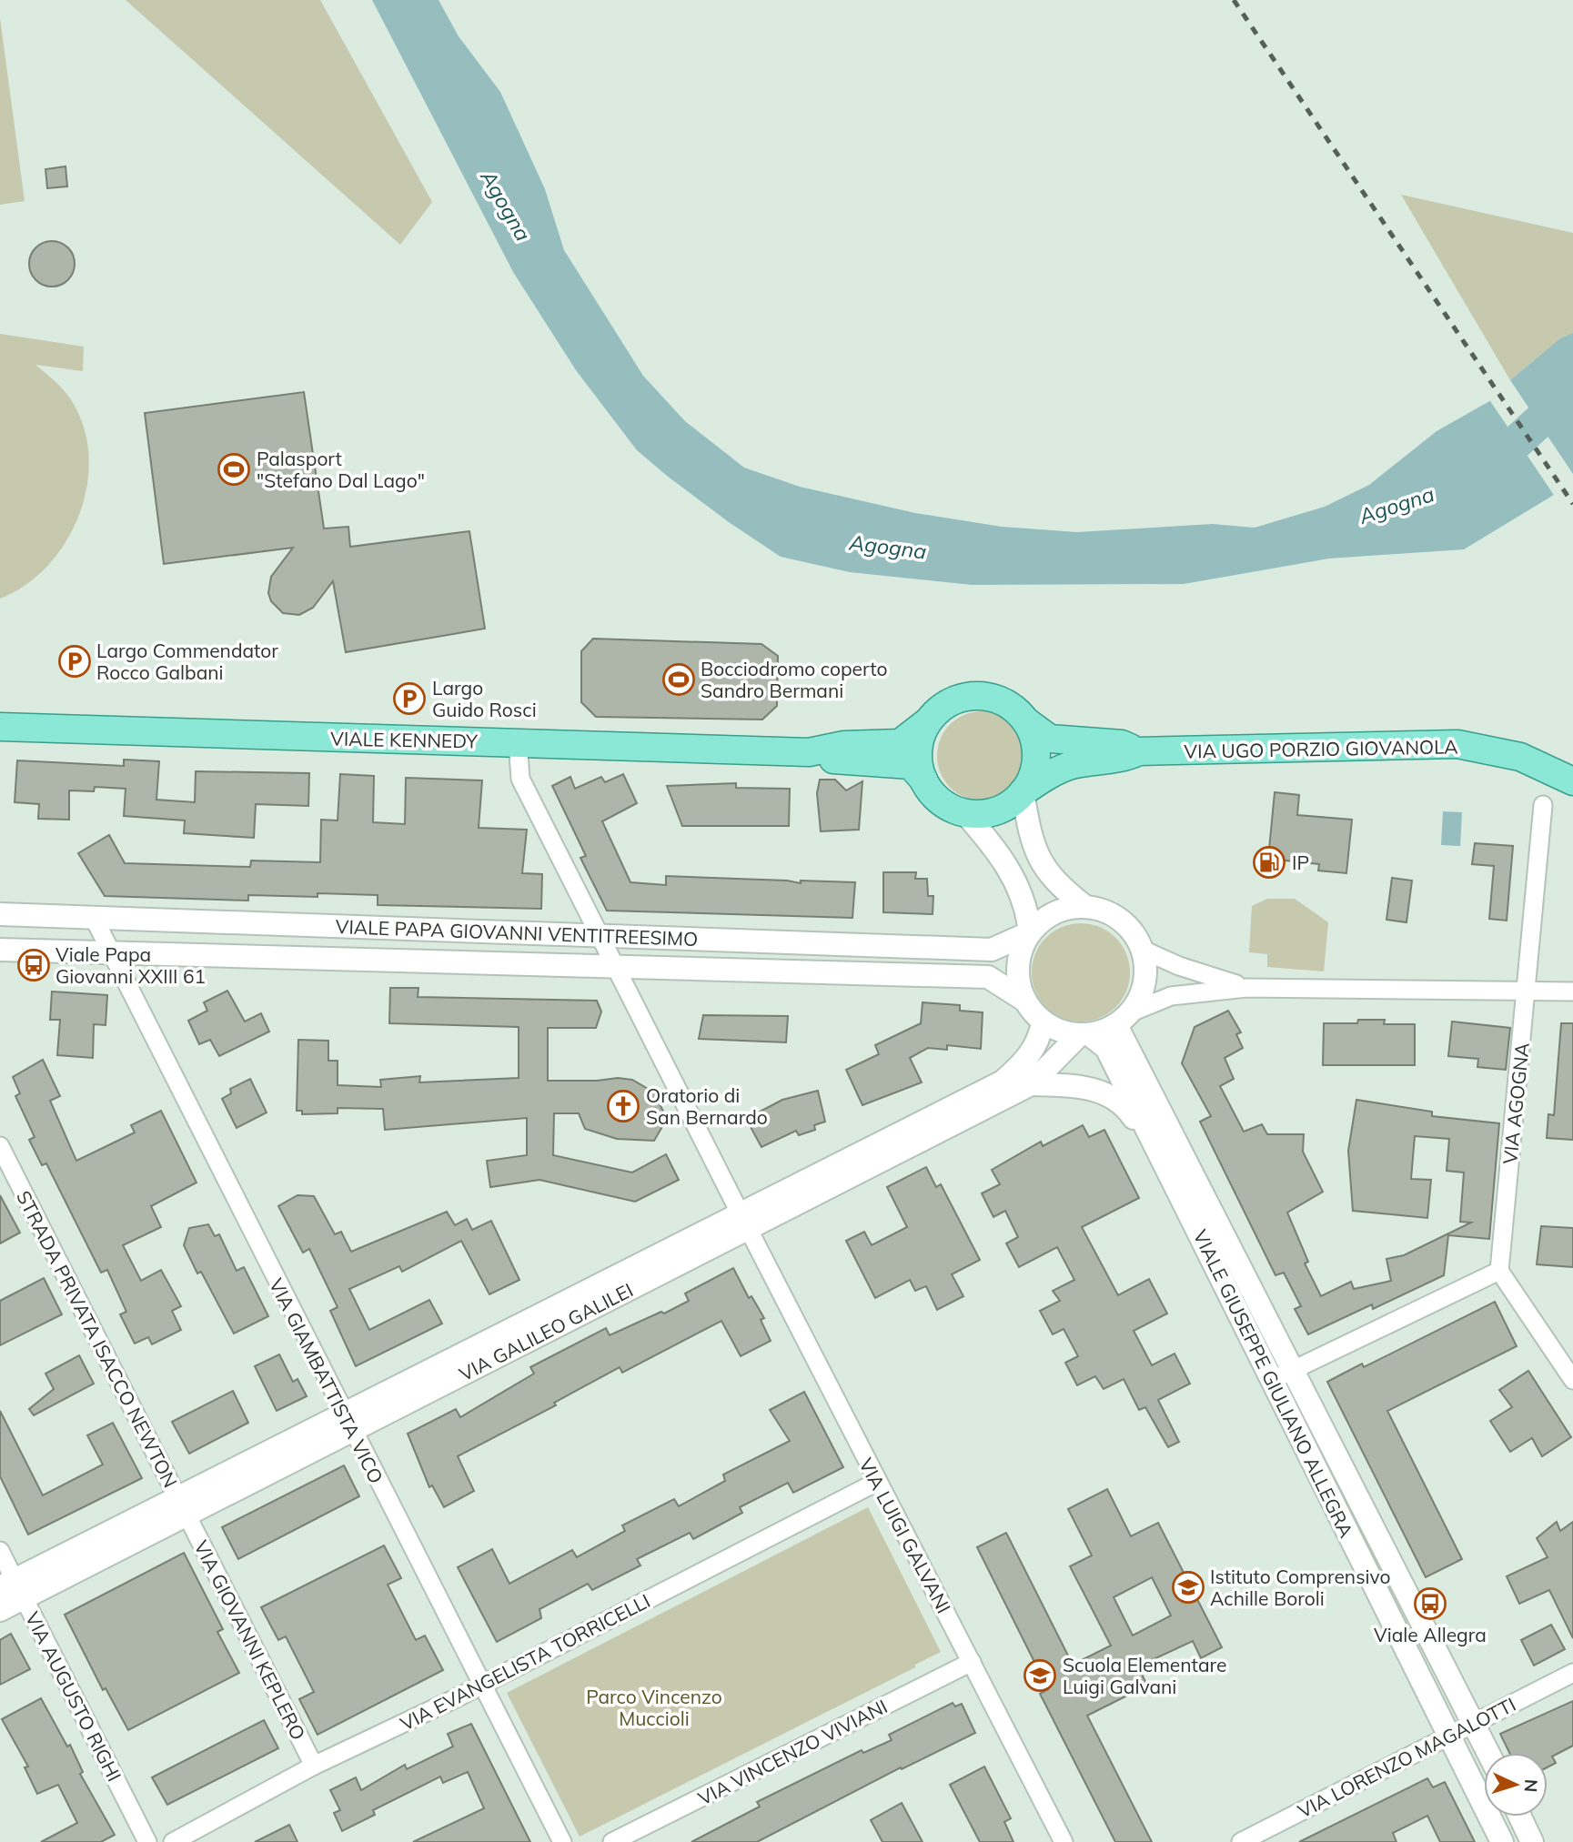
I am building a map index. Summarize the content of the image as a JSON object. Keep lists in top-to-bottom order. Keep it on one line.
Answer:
{"streets":{"main road":["VIALE KENNEDY","VIA UGO PORZIO GIOVANOLA"],"street":["VIALE PAPA GIOVANNI VENTITREESIMO","VIA AGOGNA","VIA GALILEO GALILEI","STRADA PRIVATA ISACCO NEWTON","VIA GIAMBATTISTA VICO","VIALE GIUSEPPE GIULIANO ALLEGRA","VIA LUIGI GALVANI","VIA GIOVANNI KEPLERO","VIA EVANGELISTA TORRICELLI","VIA AUGUSTO RIGHI","VIA VINCENZO VIVIANI","VIA LORENZO MAGALOTTI"]},"crossings":[["VIALE KENNEDY","VIA LUIGI GALVANI"],["VIALE PAPA GIOVANNI VENTITREESIMO","VIA GALILEO GALILEI"],["VIALE PAPA GIOVANNI VENTITREESIMO","VIA GIAMBATTISTA VICO"],["VIALE PAPA GIOVANNI VENTITREESIMO","VIALE GIUSEPPE GIULIANO ALLEGRA"],["VIALE PAPA GIOVANNI VENTITREESIMO","VIA LUIGI GALVANI"],["VIA GALILEO GALILEI","STRADA PRIVATA ISACCO NEWTON"],["VIA GALILEO GALILEI","VIA GIAMBATTISTA VICO"],["VIA GALILEO GALILEI","VIALE GIUSEPPE GIULIANO ALLEGRA"],["VIA GALILEO GALILEI","VIA LUIGI GALVANI"],["VIA GALILEO GALILEI","VIA GIOVANNI KEPLERO"],["VIA GALILEO GALILEI","VIA AUGUSTO RIGHI"],["STRADA PRIVATA ISACCO NEWTON","VIA GIOVANNI KEPLERO"],["VIA GIAMBATTISTA VICO","VIA EVANGELISTA TORRICELLI"],["VIALE GIUSEPPE GIULIANO ALLEGRA","VIA LORENZO MAGALOTTI"],["VIA LUIGI GALVANI","VIA EVANGELISTA TORRICELLI"],["VIA LUIGI GALVANI","VIA VINCENZO VIVIANI"],["VIA GIOVANNI KEPLERO","VIA EVANGELISTA TORRICELLI"]],"water":["Agogna"],"parks":["Parco Vincenzo Muccioli"],"places":{"sports":["Palasport \"Stefano Dal Lago\"","Bocciodromo coperto Sandro Bermani"],"parking":["Largo Commendator Rocco Galbani","Largo Guido Rosci"],"fuel station":["IP"],"bus stop":["Viale Papa Giovanni XXIII 61","Viale Allegra"],"church":["Oratorio di San Bernardo"],"school or university":["Istituto Comprensivo Achille Boroli","Scuola Elementare Luigi Galvani"]},"north":"right"}
